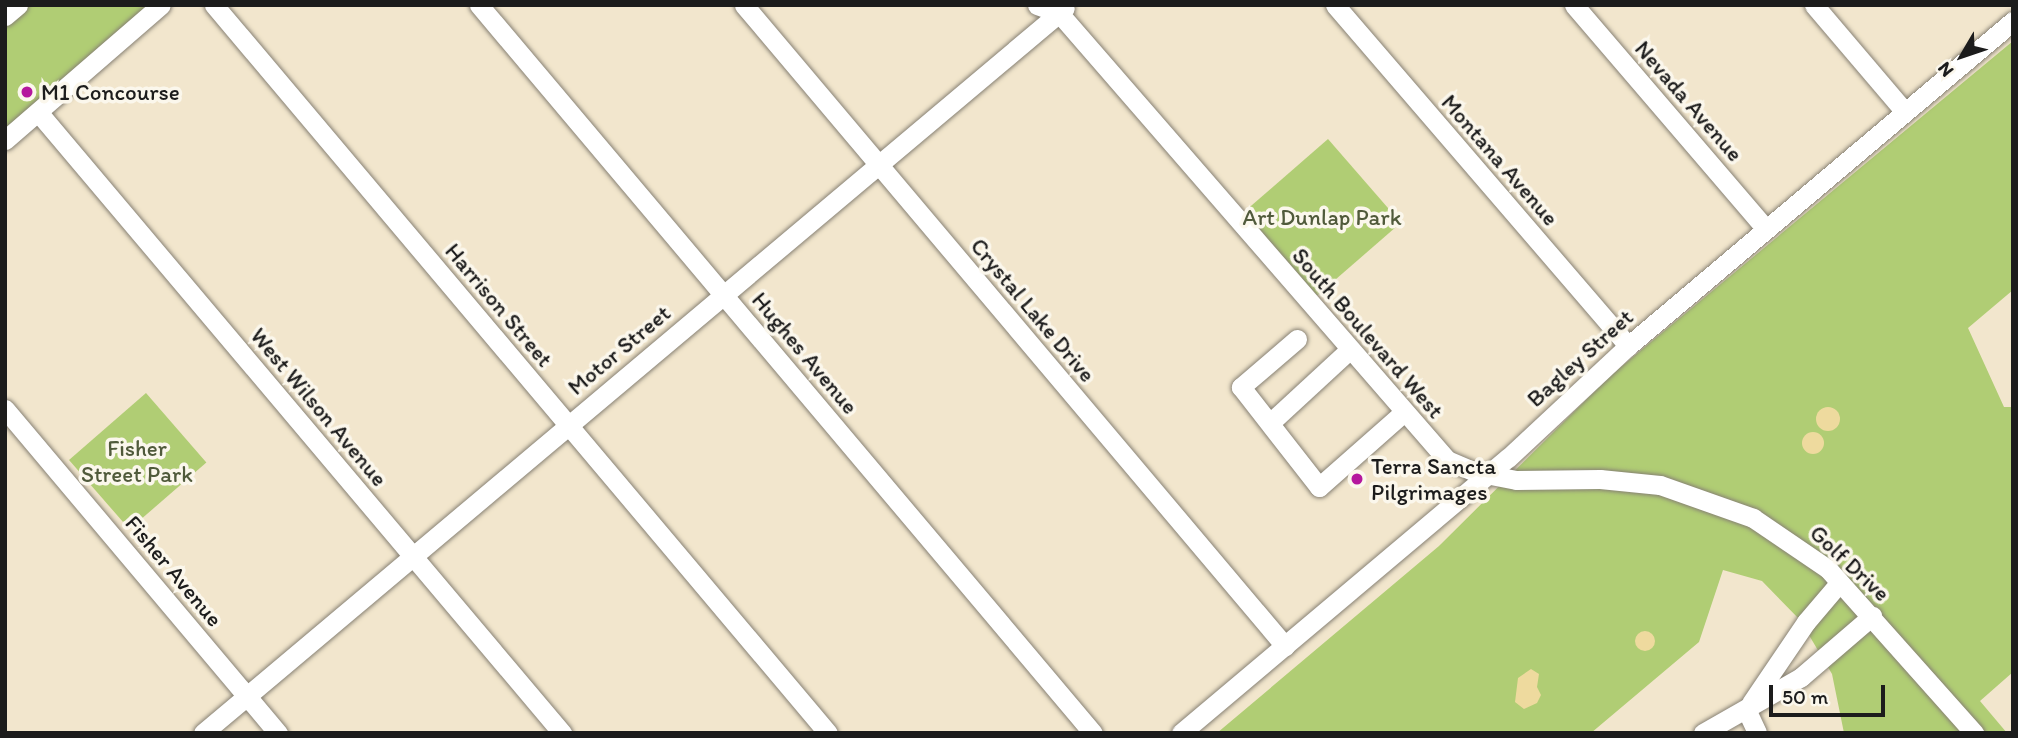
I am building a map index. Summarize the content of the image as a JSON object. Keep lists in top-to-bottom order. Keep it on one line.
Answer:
{"streets":{"street":["Nevada Avenue","Montana Avenue","Harrison Street","Crystal Lake Drive","South Boulevard West","Motor Street","Hughes Avenue","Bagley Street","West Wilson Avenue","Golf Drive","Fisher Avenue"]},"crossings":[["Nevada Avenue","Bagley Street"],["Montana Avenue","Bagley Street"],["Harrison Street","Motor Street"],["Crystal Lake Drive","Motor Street"],["Crystal Lake Drive","Bagley Street"],["South Boulevard West","Motor Street"],["South Boulevard West","Bagley Street"],["South Boulevard West","Golf Drive"],["Motor Street","Hughes Avenue"],["Motor Street","West Wilson Avenue"],["Motor Street","Fisher Avenue"],["Bagley Street","Golf Drive"]],"parks":["Art Dunlap Park","Fisher Street Park"],"places":["M1 Concourse","Terra Sancta Pilgrimages"],"scale_bar":"50 m","north":"bottom left"}
